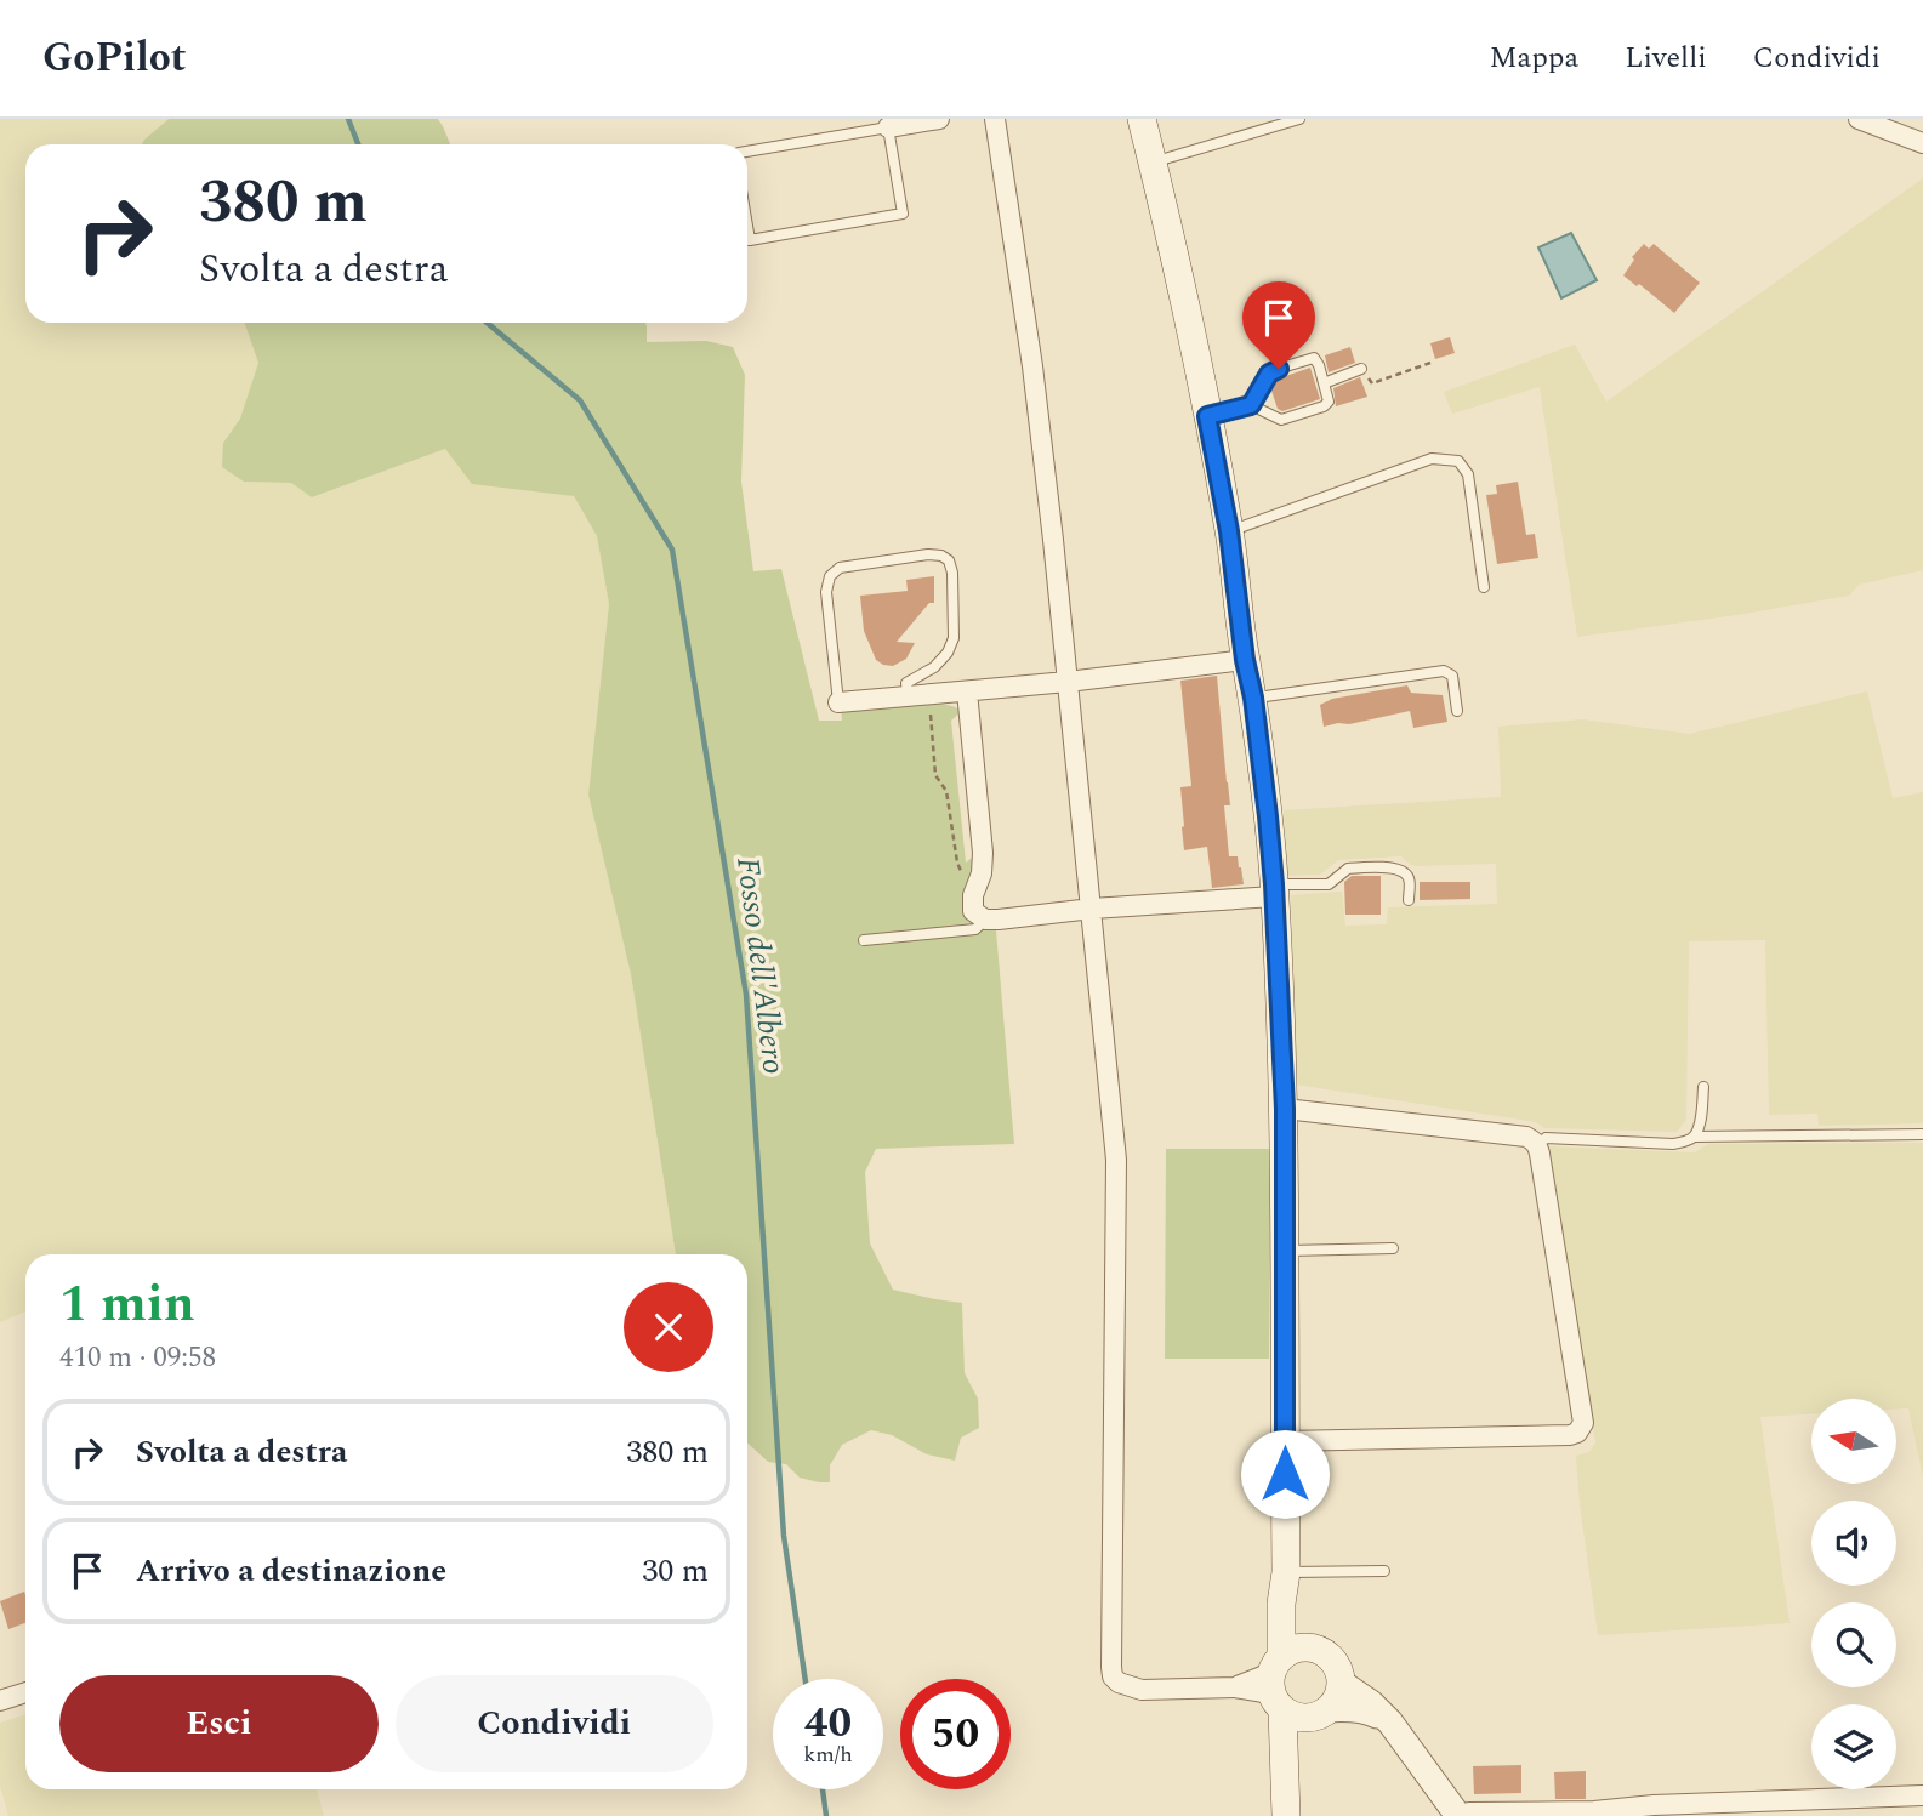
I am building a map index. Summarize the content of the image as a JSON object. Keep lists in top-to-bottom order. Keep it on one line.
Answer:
{"water":["Fosso dell'Albero"],"north":"left","page":{"header":"GoPilot","nav":["Mappa","Livelli","Condividi"],"turn":["380 m","Svolta a destra"],"heading":["1 min","410 m · 09:58"],"list":[{"name":"Svolta a destra","value":"380 m"},{"name":"Arrivo a destinazione","value":"30 m"}],"buttons":["Esci","Condividi"],"speed":"40 km/h","limit":"50"}}
